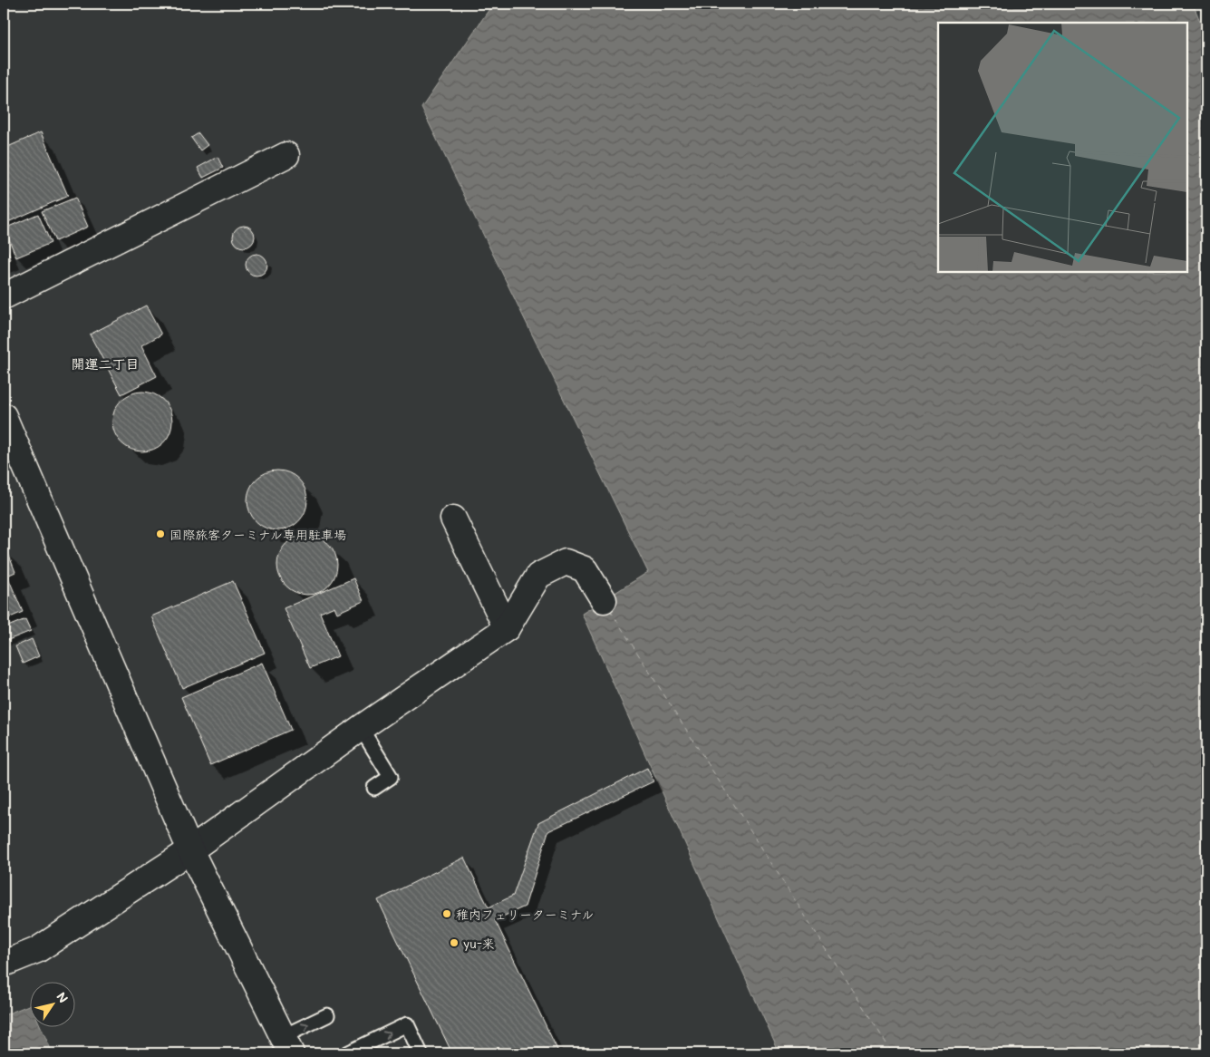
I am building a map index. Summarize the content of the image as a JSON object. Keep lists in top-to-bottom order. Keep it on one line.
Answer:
{"districts":["開運二丁目"],"places":["国際旅客ターミナル専用駐車場","稚内フェリーターミナル","yu-来"],"north":"top right"}
